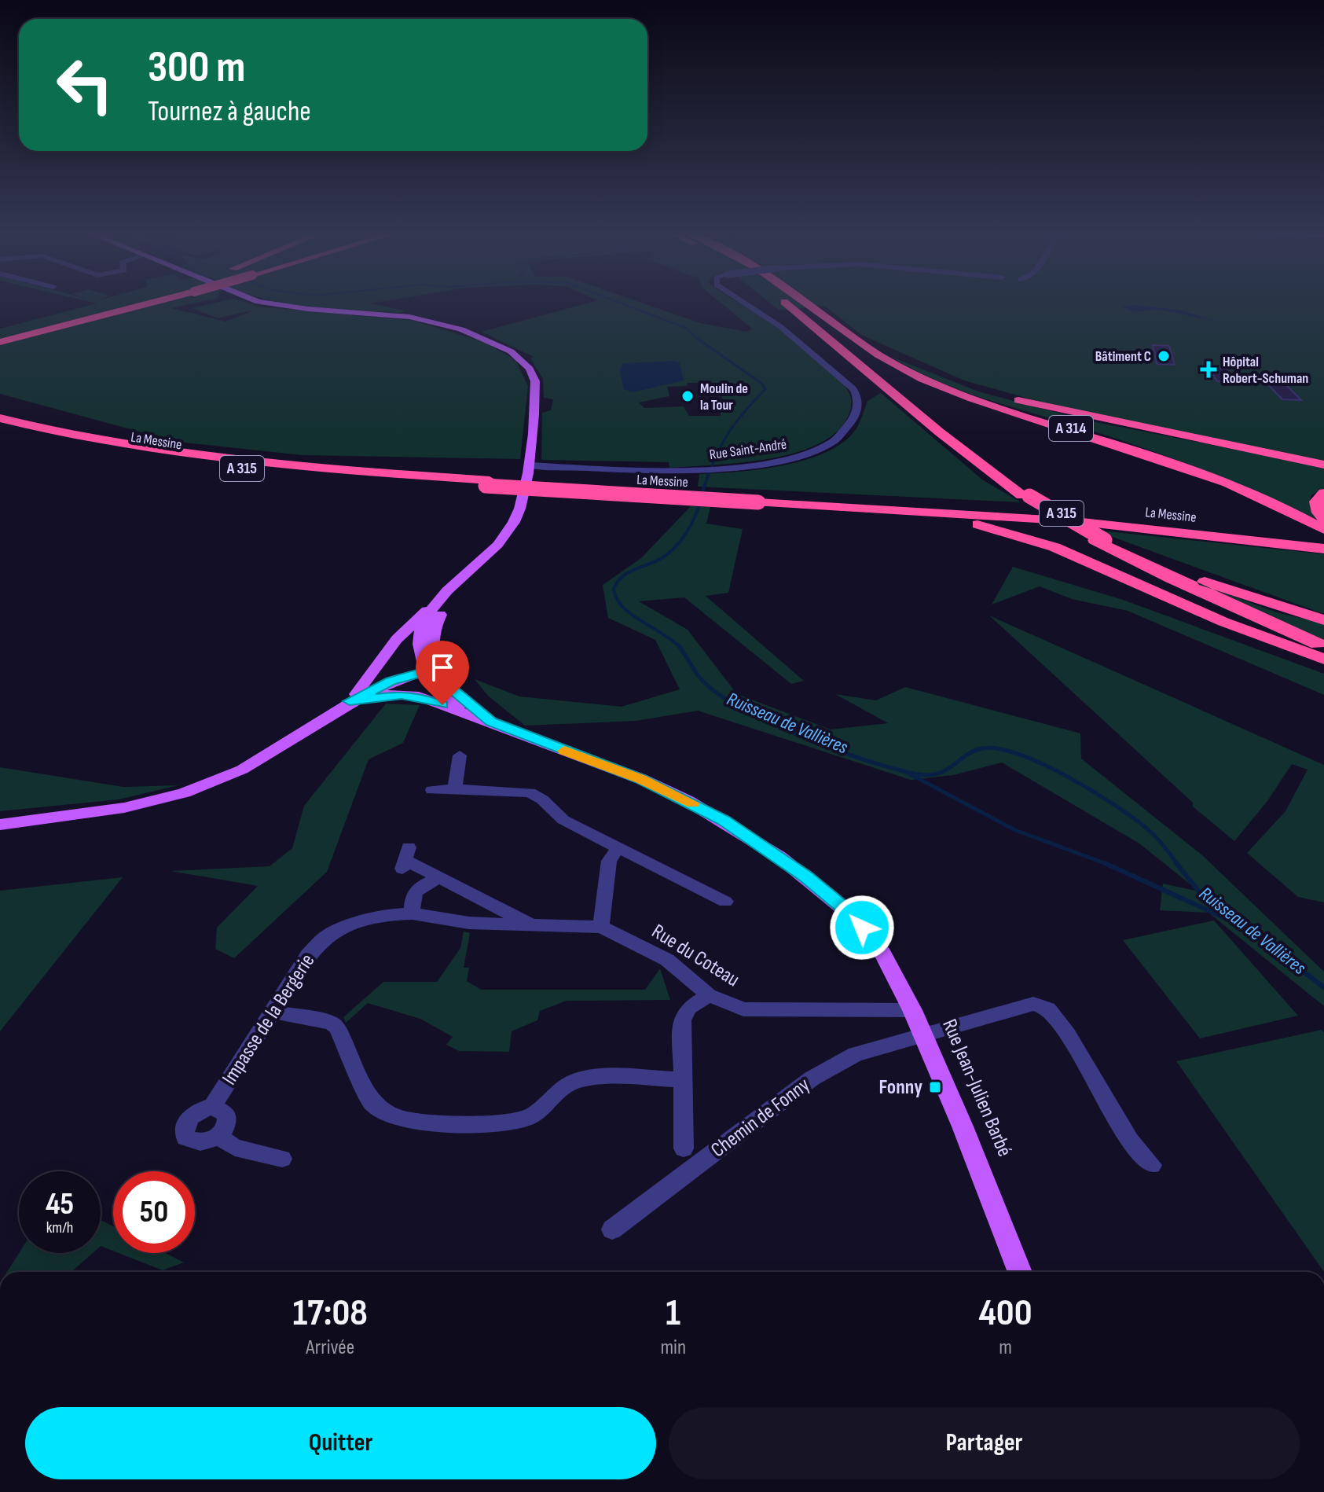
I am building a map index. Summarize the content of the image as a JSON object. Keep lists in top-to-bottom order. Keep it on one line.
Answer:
{"streets":{"highway":["A 314","La Messine","A 315"],"main road":["Rue Jean-Julien Barbé"],"street":["Rue Saint-André","Rue du Coteau","Impasse de la Bergerie","Chemin de Fonny"]},"crossings":[["Rue du Coteau","Impasse de la Bergerie"],["Rue du Coteau","Rue Jean-Julien Barbé"],["Rue Jean-Julien Barbé","Chemin de Fonny"]],"water":["Ruisseau de Vallières"],"places":{"other":["Bâtiment C","Moulin de la Tour"],"health":["Hôpital Robert-Schuman"],"transit":["Fonny"]},"page":{"turn":["300 m","Tournez à gauche"],"speed":"45 km/h","limit":"50","eta":["17:08","Arrivée","1","min","400","m"],"buttons":["Quitter","Partager"]}}
